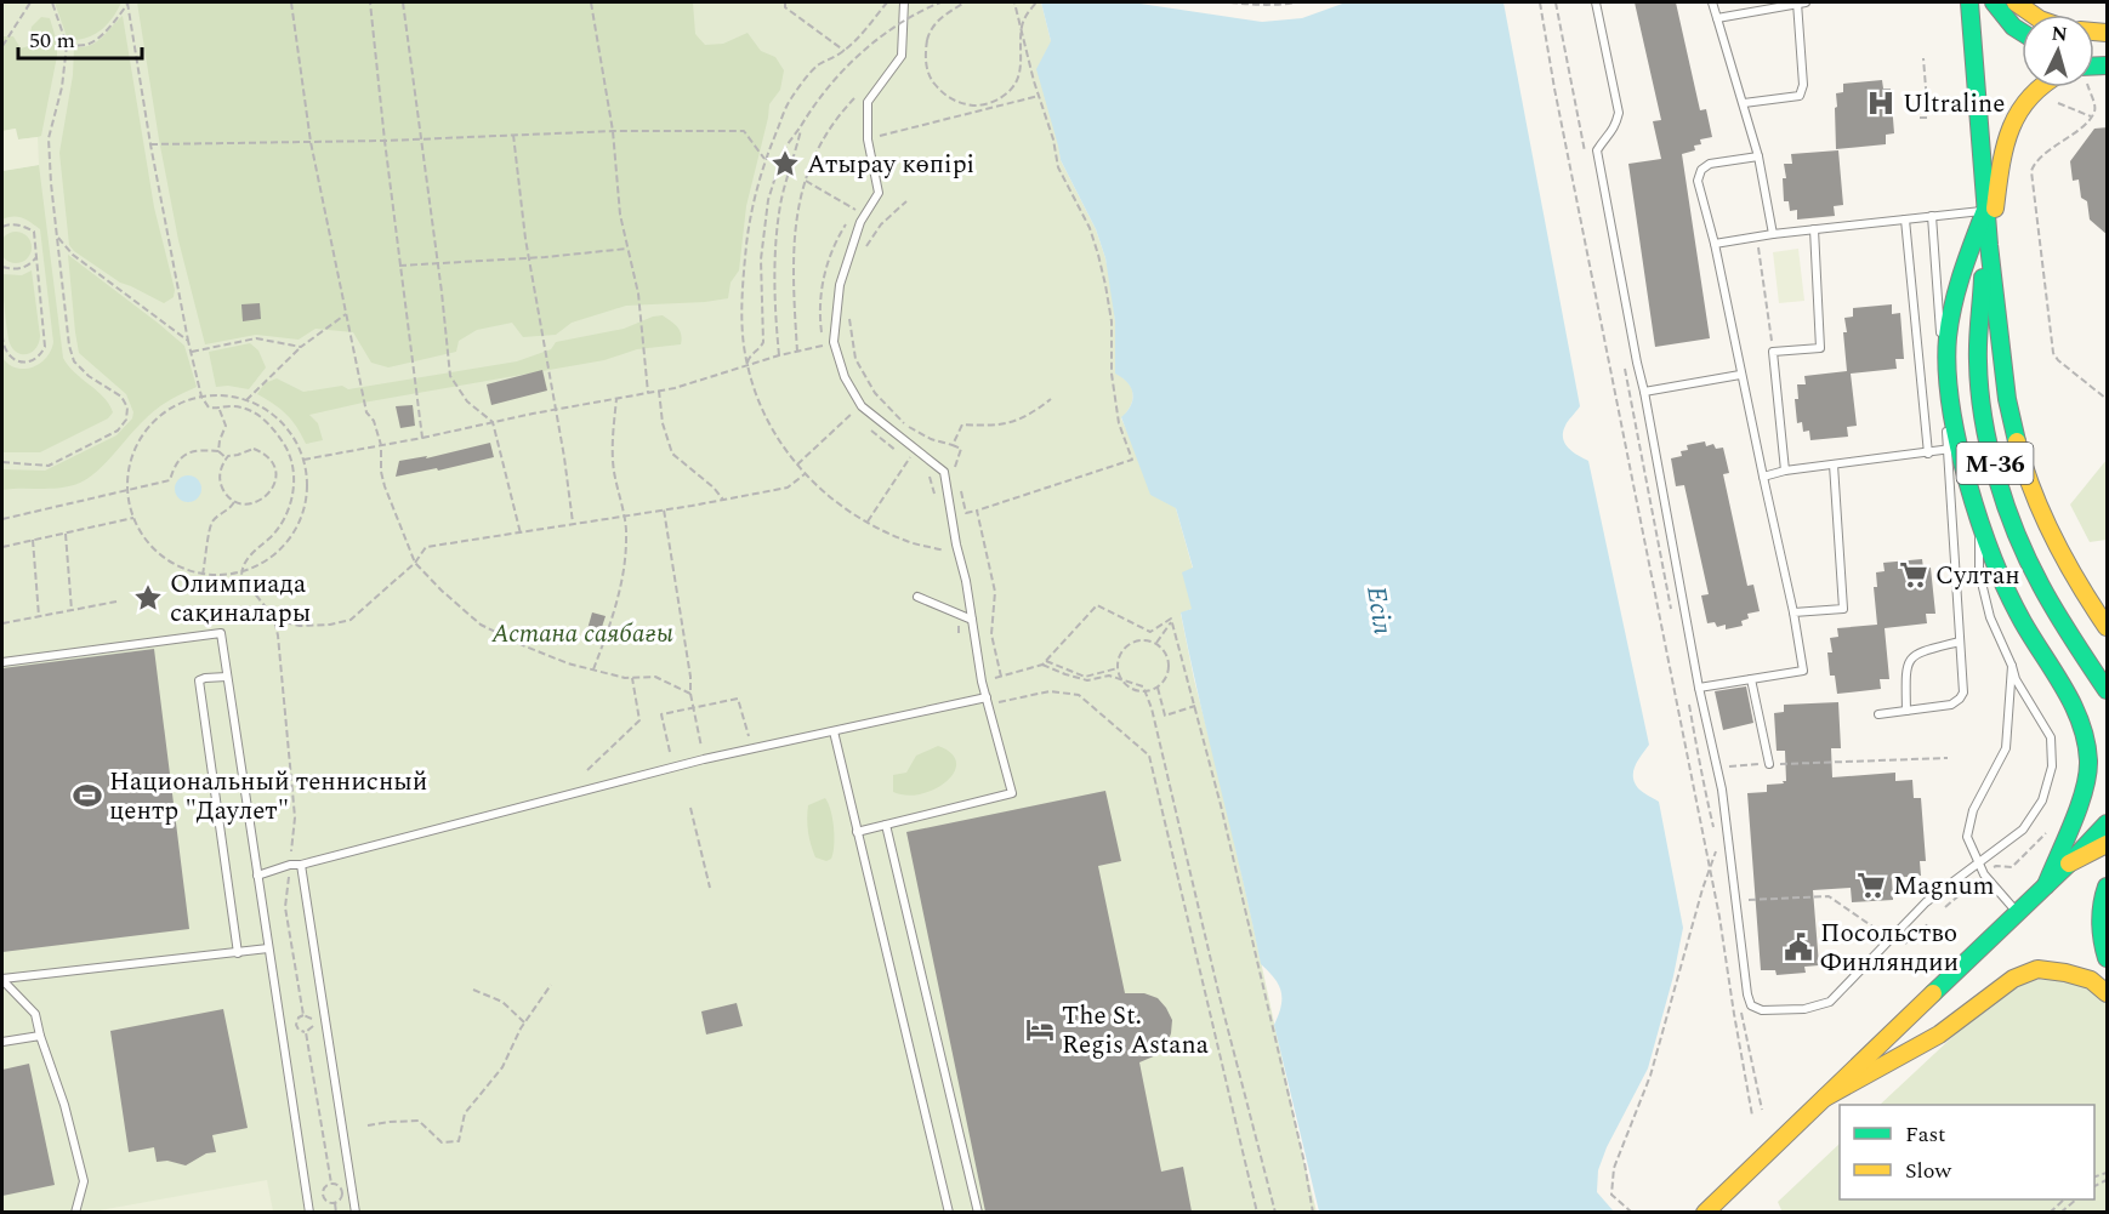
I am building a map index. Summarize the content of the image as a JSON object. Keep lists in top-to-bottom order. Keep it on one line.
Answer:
{"streets":{"main road":["M-36"]},"water":["Есіл"],"parks":["Астана саябағы"],"places":{"hospital":["Ultraline"],"place":["Атырау көпірі","Олимпиада сақиналары"],"supermarket":["Султан","Magnum"],"sports":["Национальный теннисный центр \"Даулет\""],"public building":["Посольство Финляндии"],"hotel":["The St. Regis Astana"]},"legend":["Fast","Slow"],"scale_bar":"50 m","north":"top"}
